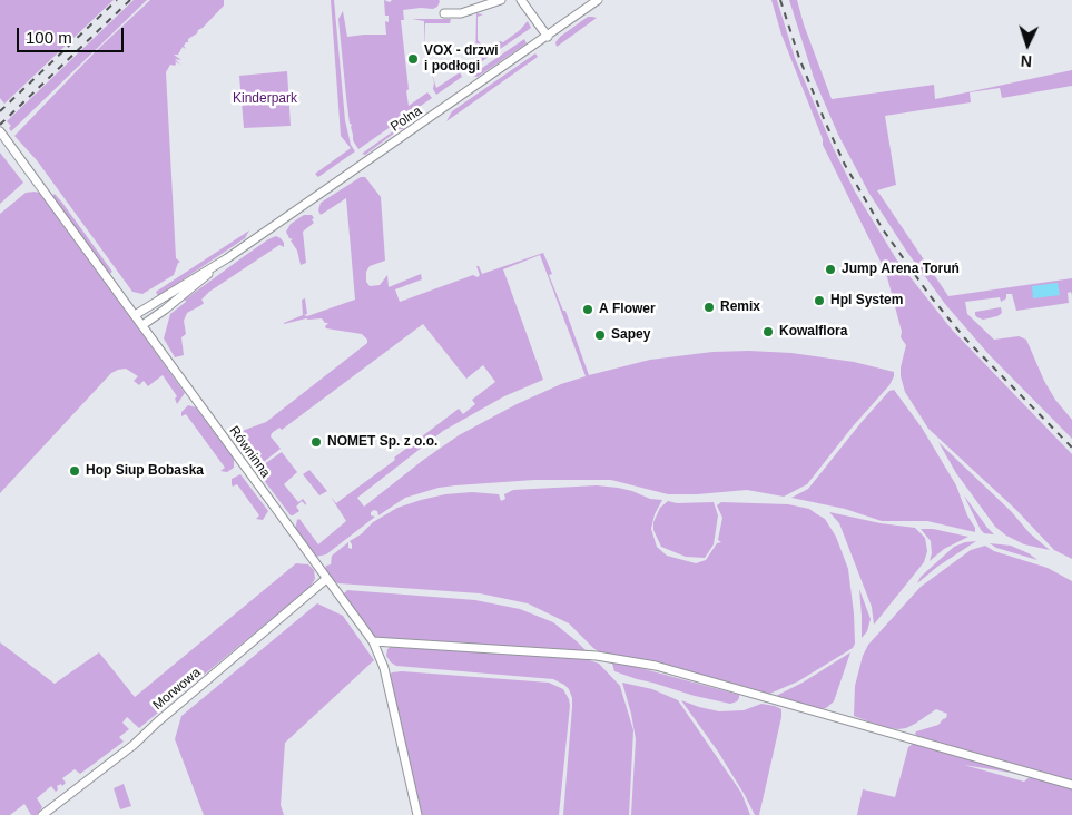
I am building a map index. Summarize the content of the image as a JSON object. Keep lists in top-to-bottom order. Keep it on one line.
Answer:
{"streets":{"street":["Polna","Równinna","Morwowa"]},"crossings":[["Polna","Równinna"],["Równinna","Morwowa"]],"parks":["Kinderpark"],"places":["VOX - drzwi i podłogi","Jump Arena Toruń","Hpl System","Remix","A Flower","Kowalflora","Sapey","NOMET Sp. z o.o.","Hop Siup Bobaska"],"scale_bar":"100 m","north":"bottom"}
